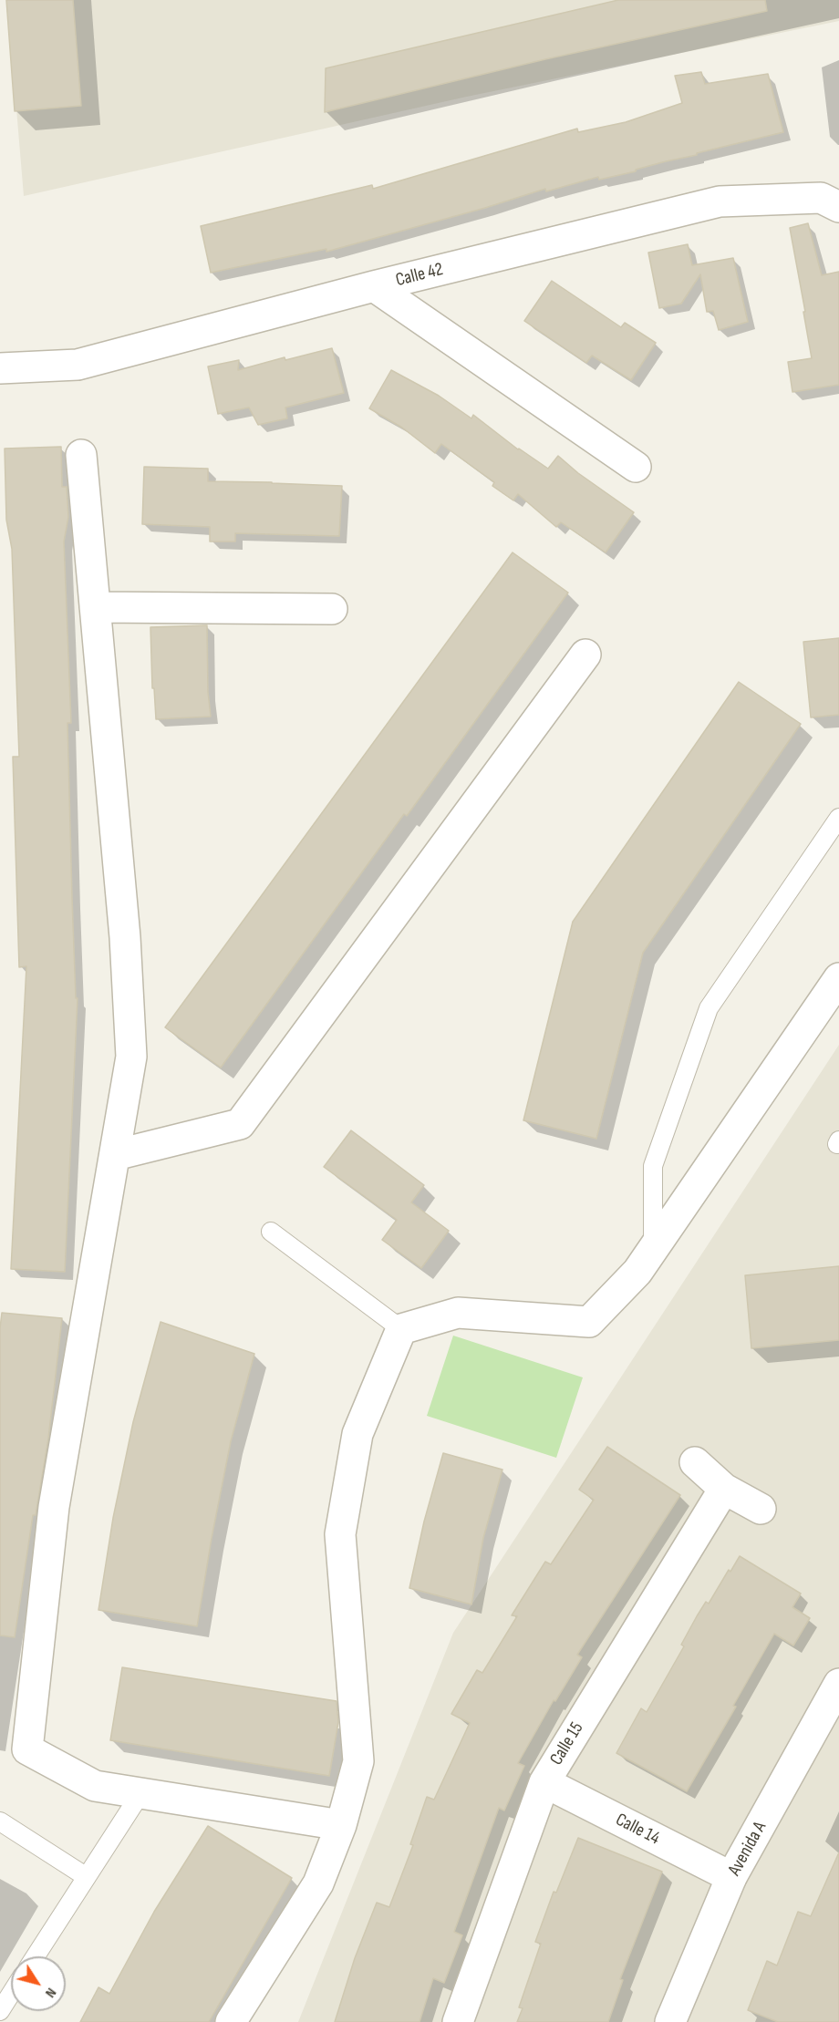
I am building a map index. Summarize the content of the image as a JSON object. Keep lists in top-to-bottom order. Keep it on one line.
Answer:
{"streets":{"street":["Calle 42","Calle 15","Calle 14","Avenida A"]},"crossings":[["Calle 15","Calle 14"],["Calle 14","Avenida A"]],"north":"bottom right"}
